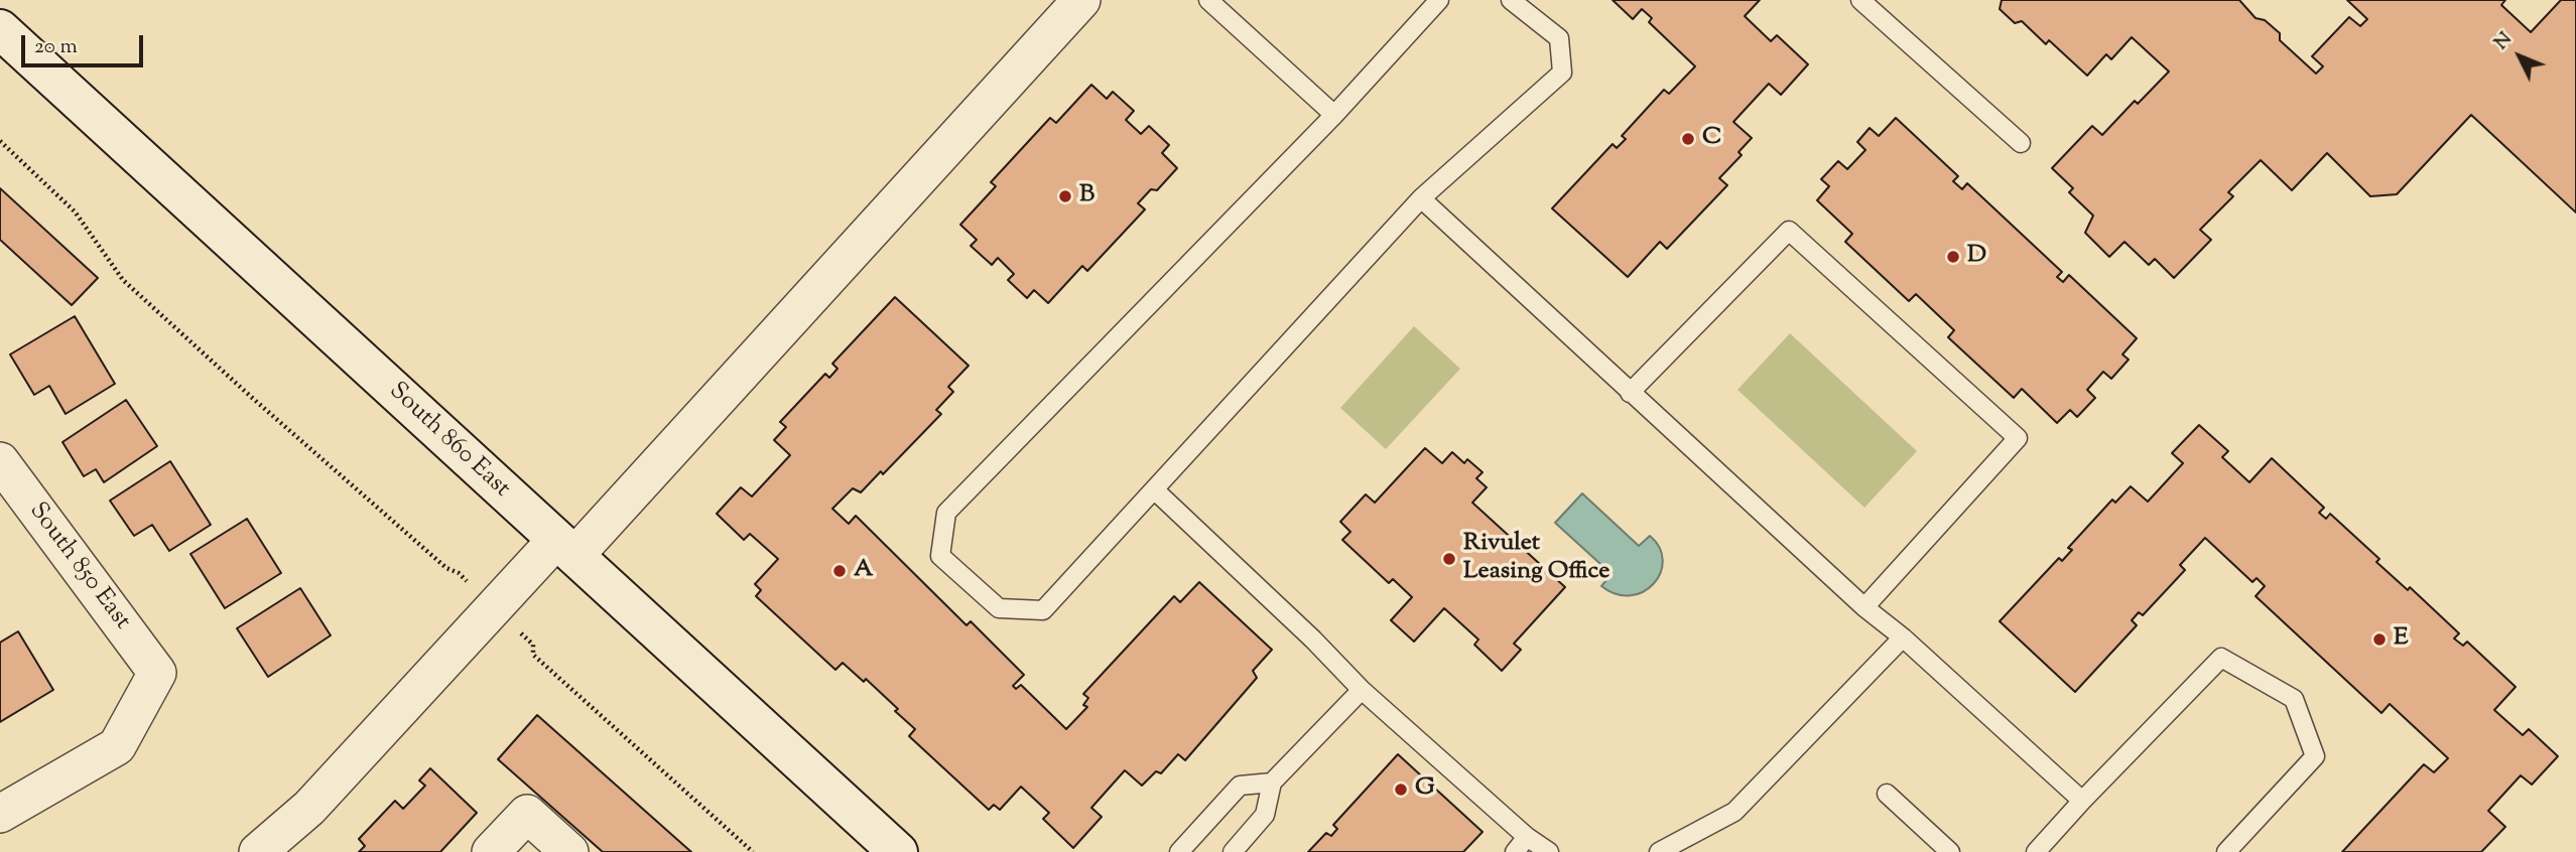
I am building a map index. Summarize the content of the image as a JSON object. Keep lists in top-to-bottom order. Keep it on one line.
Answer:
{"streets":{"street":["South 860 East","South 850 East"]},"places":["C","B","D","Rivulet Leasing Office","A","E","G"],"scale_bar":"20 m","north":"top left"}
